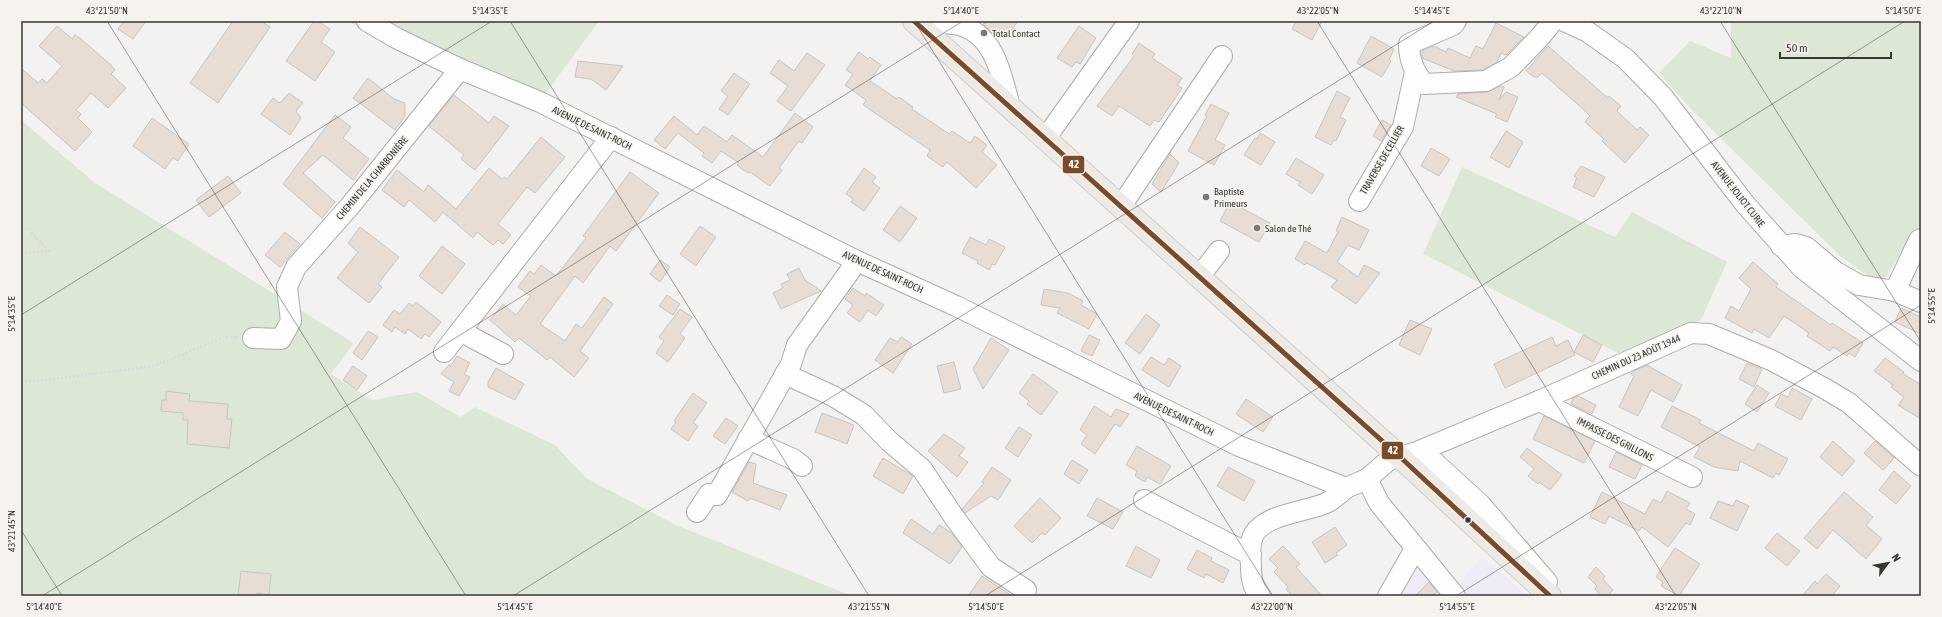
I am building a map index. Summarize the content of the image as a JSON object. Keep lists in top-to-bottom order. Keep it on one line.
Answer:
{"streets":{"street":["AVENUE DE SAINT-ROCH","TRAVERSE DE CELLIER","CHEMIN DE LA CHARBONIÈRE","AVENUE JOLIOT CURIE","CHEMIN DU 23 AOÛT 1944","IMPASSE DES GRILLONS"]},"crossings":[["AVENUE DE SAINT-ROCH","CHEMIN DE LA CHARBONIÈRE"],["CHEMIN DU 23 AOÛT 1944","IMPASSE DES GRILLONS"]],"places":["Total Contact","Baptiste Primeurs","Salon de Thé"],"lines":["transit line 42"],"scale_bar":"50 m","north":"top right","coordinates":["43°21'50\"N","5°14'35\"E","5°14'40\"E","43°22'05\"N","5°14'45\"E","43°22'10\"N","5°14'50\"E","5°14'55\"E","43°21'45\"N","43°21'55\"N","43°22'00\"N"]}
